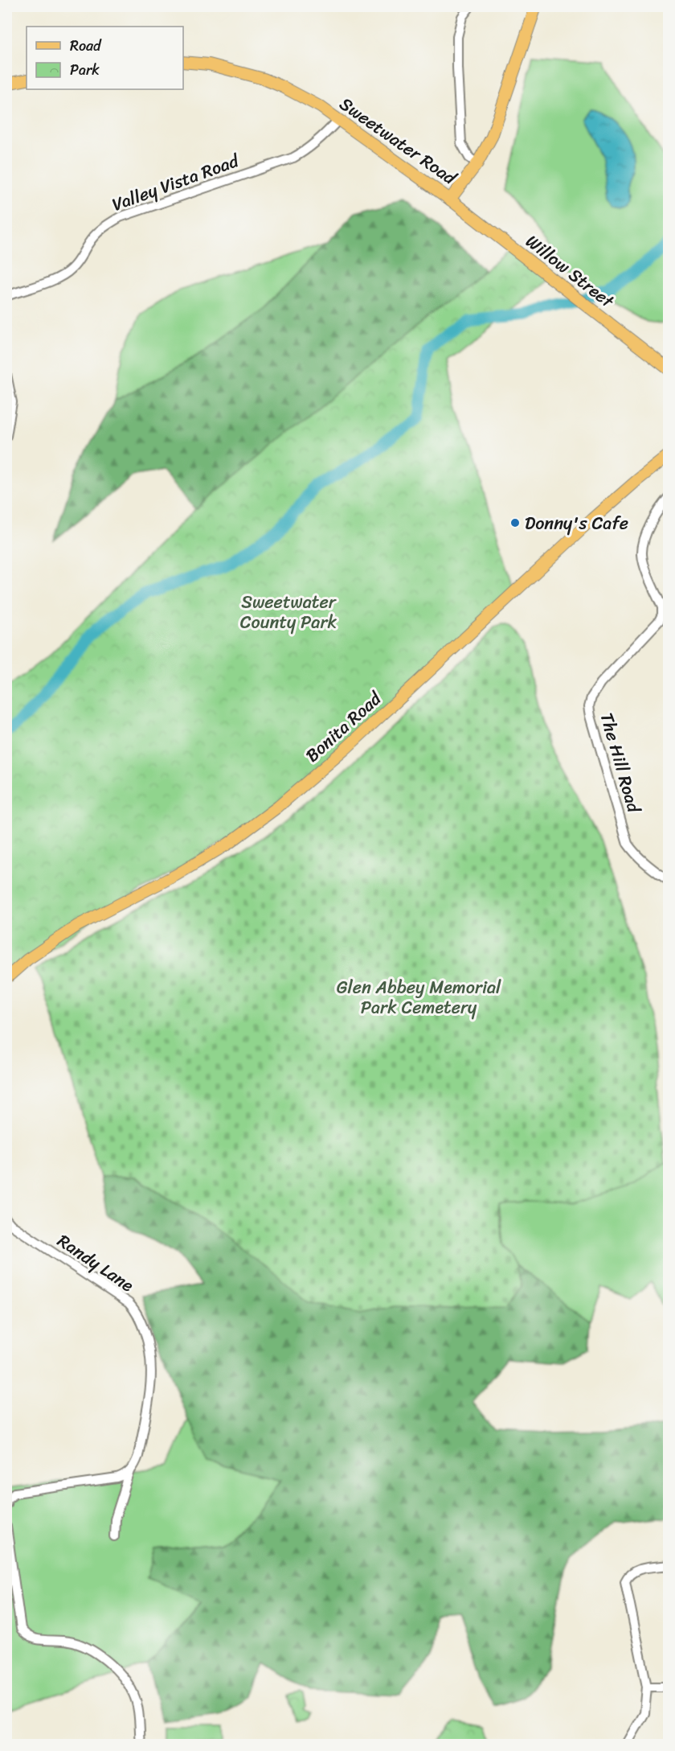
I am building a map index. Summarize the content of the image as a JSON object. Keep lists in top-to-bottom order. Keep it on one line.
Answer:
{"streets":{"main road":["Sweetwater Road","Willow Street","Bonita Road"],"street":["Valley Vista Road","The Hill Road","Randy Lane"]},"crossings":[["Sweetwater Road","Valley Vista Road"],["Sweetwater Road","Willow Street"]],"parks":["Sweetwater County Park","Glen Abbey Memorial Park Cemetery"],"places":["Donny's Cafe"],"legend":["Road","Park"]}
